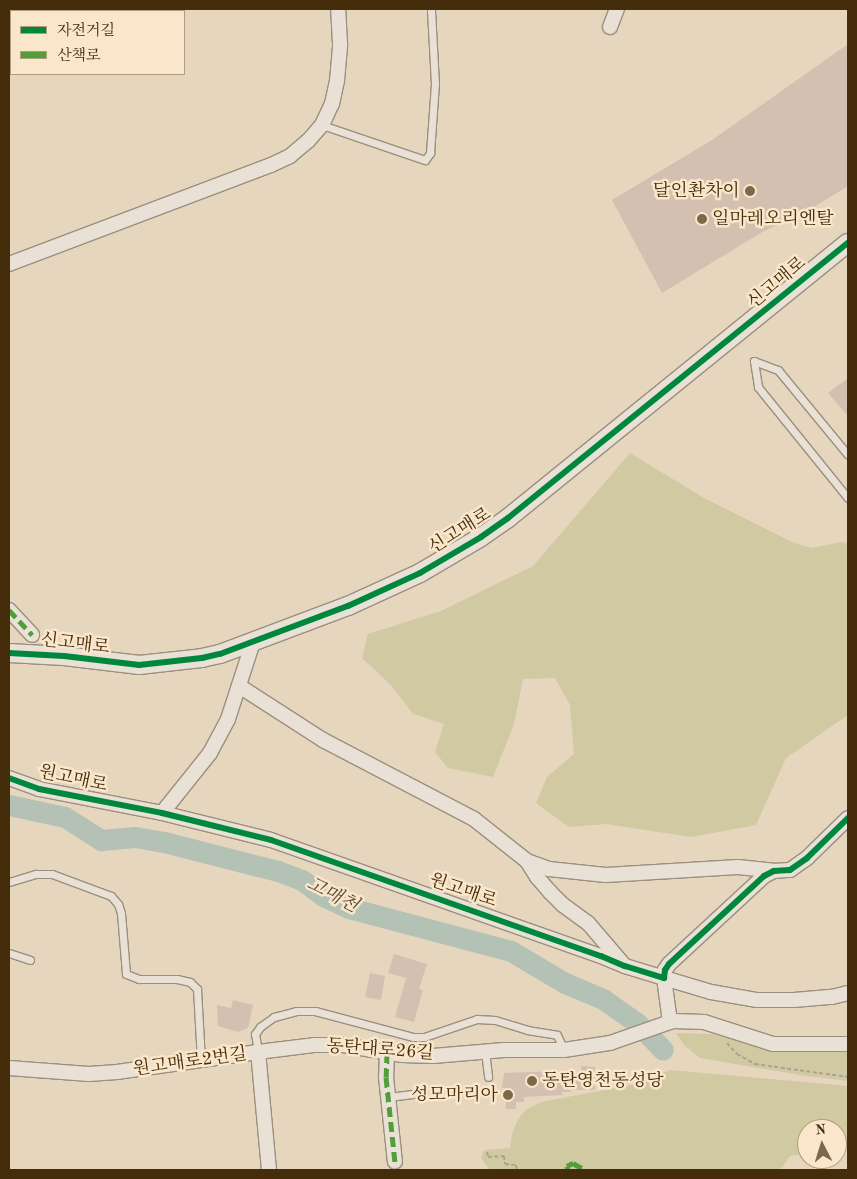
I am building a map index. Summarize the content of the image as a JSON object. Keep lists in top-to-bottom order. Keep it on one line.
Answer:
{"streets":{"street":["신고매로","원고매로","동탄대로26길","원고매로2번길"]},"crossings":[["동탄대로26길","원고매로2번길"]],"water":["고매천"],"places":["달인촨차이","일마레오리엔탈","동탄영천동성당","성모마리아"],"legend":["자전거길","산책로"],"north":"top"}
